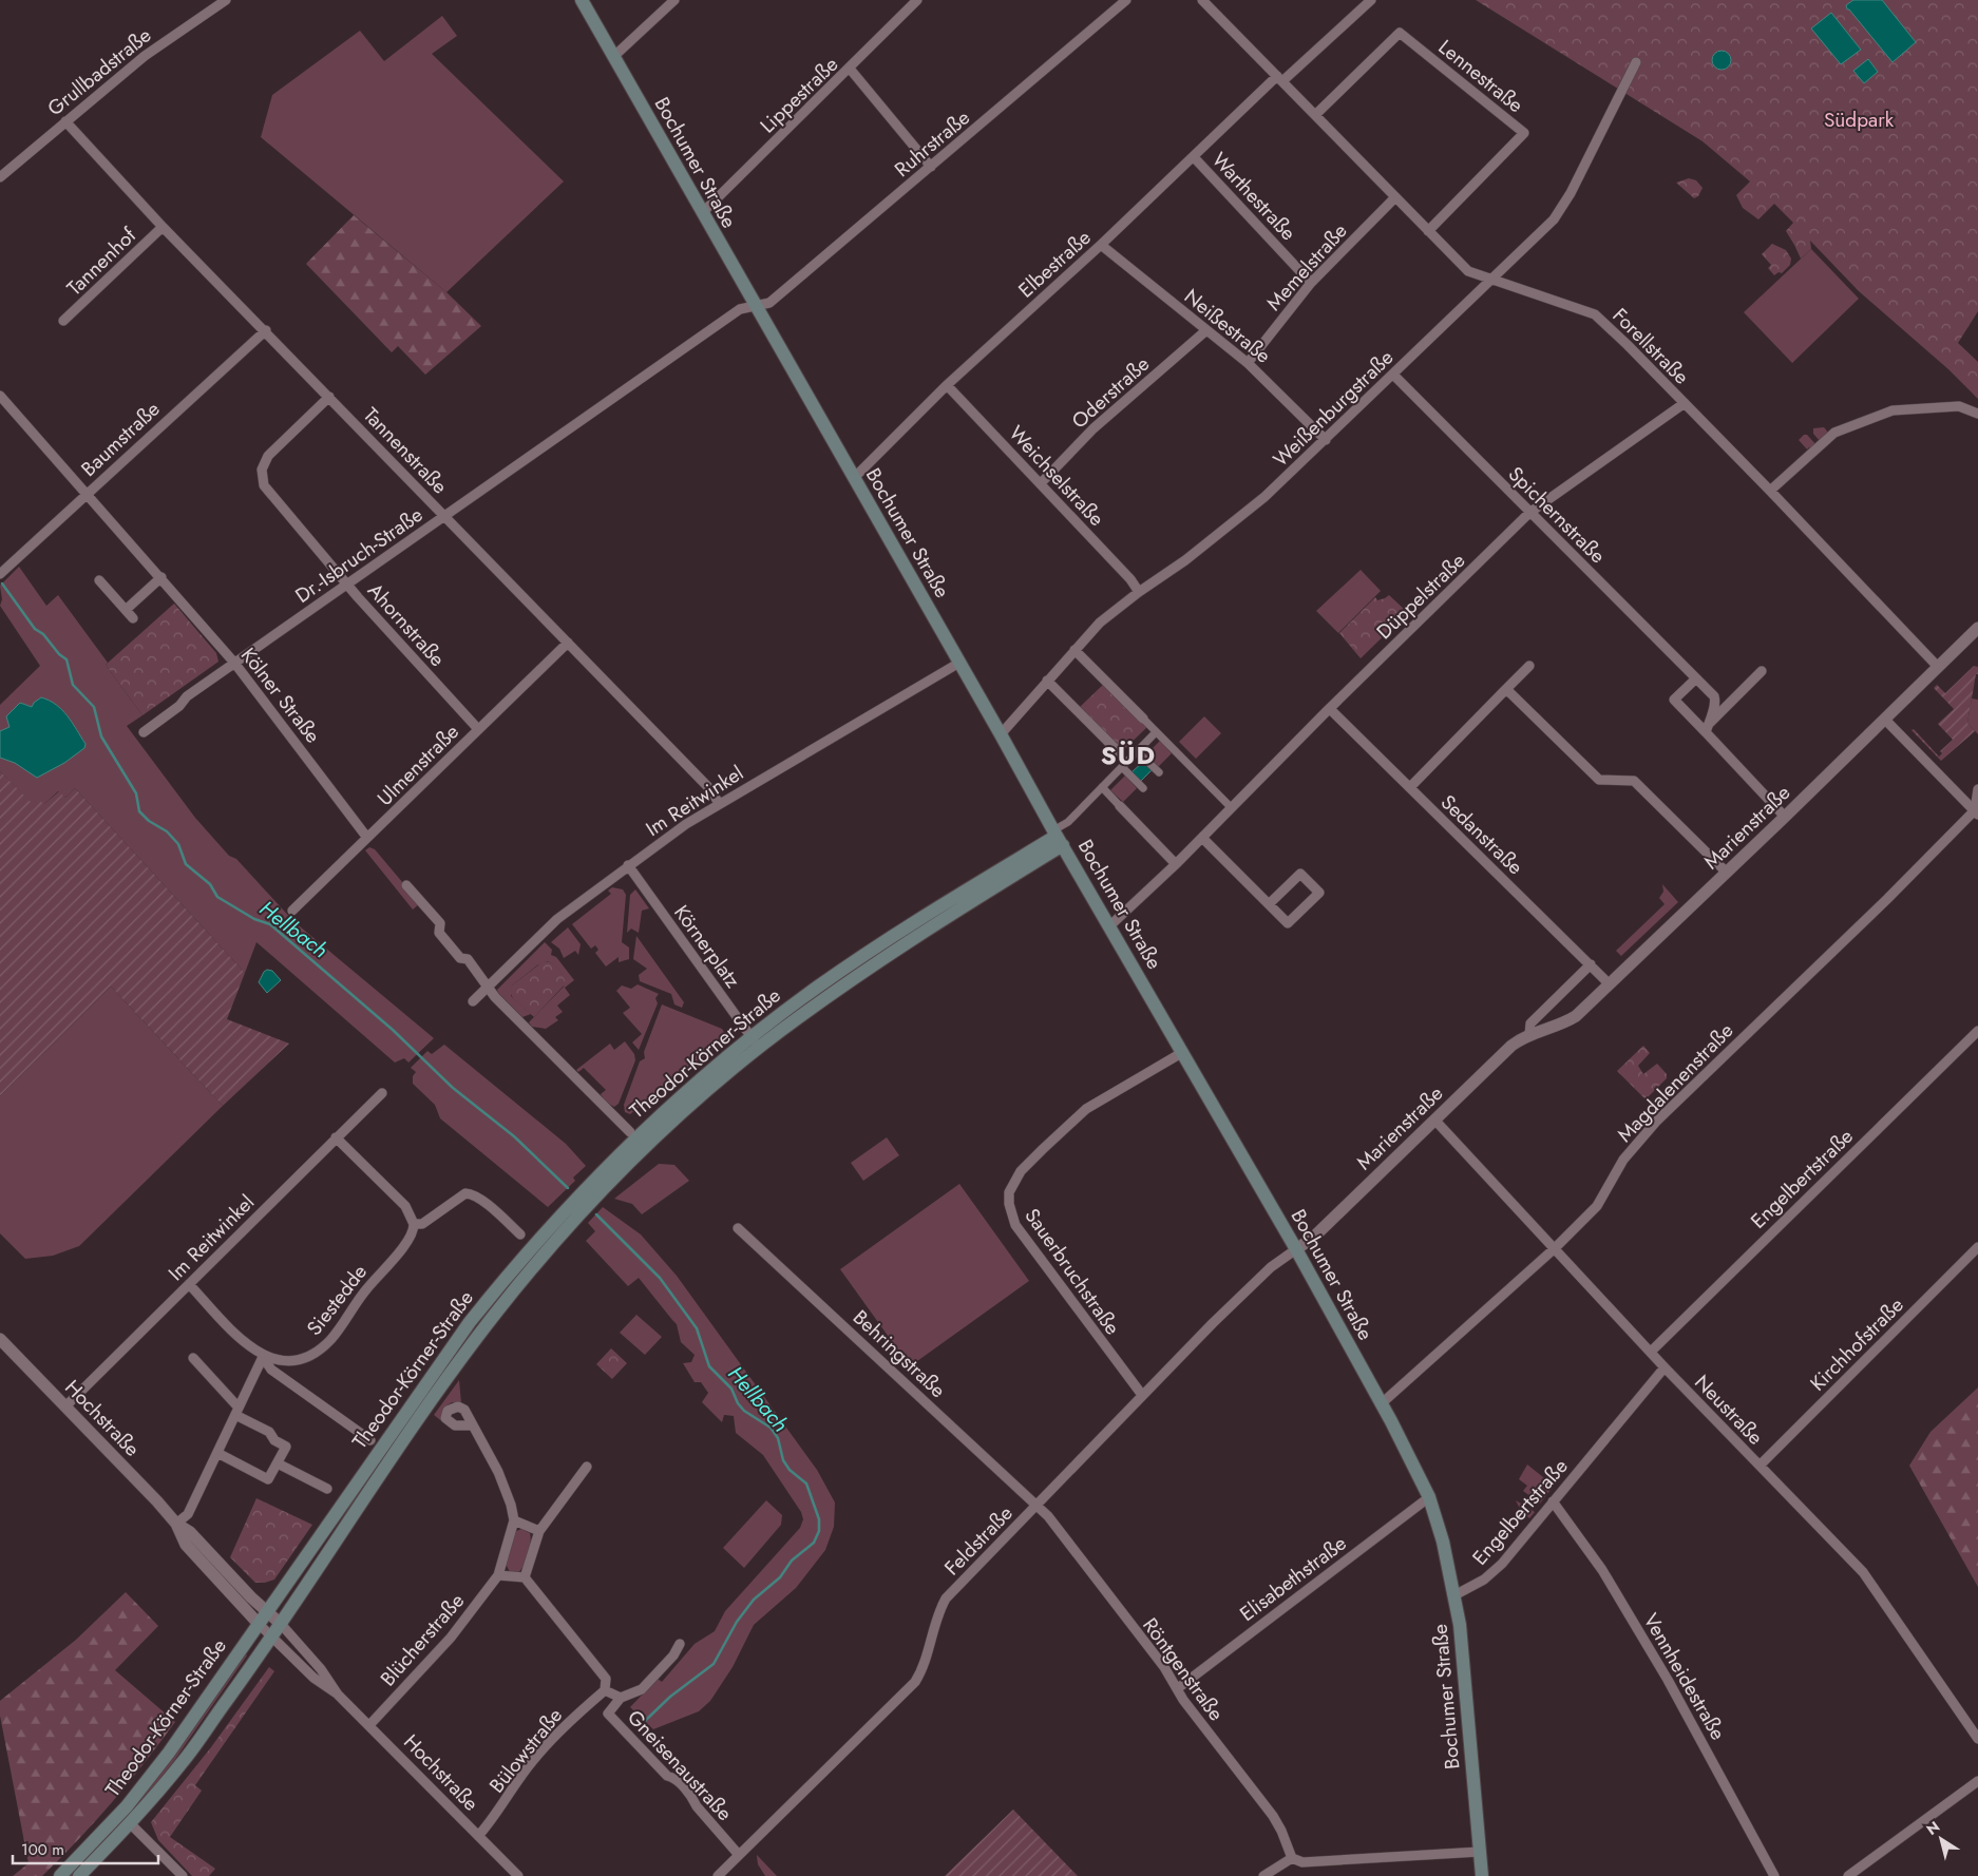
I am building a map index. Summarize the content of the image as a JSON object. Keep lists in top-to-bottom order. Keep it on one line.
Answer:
{"streets":{"main road":["Bochumer Straße","Theodor-Körner-Straße"],"street":["Grullbadstraße","Lennestraße","Lippestraße","Ruhrstraße","Warthestraße","Tannenhof","Elbestraße","Memelstraße","Neißestraße","Forellstraße","Oderstraße","Weißenburgstraße","Baumstraße","Tannenstraße","Weichselstraße","Spichernstraße","Dr.-Isbruch-Straße","Düppelstraße","Ahornstraße","Kölner Straße","Ulmenstraße","Im Reitwinkel","Marienstraße","Sedanstraße","Körnerplatz","Magdalenenstraße","Engelbertstraße","Sauerbruchstraße","Siestedde","Kirchhofstraße","Behringstraße","Neustraße","Hochstraße","Feldstraße","Elisabethstraße","Blücherstraße","Röntgenstraße","Vennheidestraße","Bülowstraße","Gneisenaustraße"]},"crossings":[["Grullbadstraße","Tannenstraße"],["Lennestraße","Forellstraße"],["Lippestraße","Bochumer Straße"],["Ruhrstraße","Bochumer Straße"],["Ruhrstraße","Dr.-Isbruch-Straße"],["Bochumer Straße","Elbestraße"],["Bochumer Straße","Weißenburgstraße"],["Bochumer Straße","Dr.-Isbruch-Straße"],["Bochumer Straße","Düppelstraße"],["Bochumer Straße","Im Reitwinkel"],["Bochumer Straße","Marienstraße"],["Bochumer Straße","Theodor-Körner-Straße"],["Bochumer Straße","Magdalenenstraße"],["Bochumer Straße","Engelbertstraße"],["Bochumer Straße","Sauerbruchstraße"],["Bochumer Straße","Feldstraße"],["Bochumer Straße","Elisabethstraße"],["Warthestraße","Elbestraße"],["Warthestraße","Memelstraße"],["Tannenhof","Tannenstraße"],["Elbestraße","Neißestraße"],["Elbestraße","Forellstraße"],["Elbestraße","Weichselstraße"],["Memelstraße","Neißestraße"],["Memelstraße","Forellstraße"],["Neißestraße","Oderstraße"],["Neißestraße","Weißenburgstraße"],["Forellstraße","Weißenburgstraße"],["Forellstraße","Düppelstraße"],["Forellstraße","Marienstraße"],["Oderstraße","Weichselstraße"],["Weißenburgstraße","Weichselstraße"],["Weißenburgstraße","Spichernstraße"],["Baumstraße","Tannenstraße"],["Baumstraße","Kölner Straße"],["Tannenstraße","Dr.-Isbruch-Straße"],["Tannenstraße","Ahornstraße"],["Tannenstraße","Ulmenstraße"],["Tannenstraße","Im Reitwinkel"],["Spichernstraße","Düppelstraße"],["Dr.-Isbruch-Straße","Ahornstraße"],["Dr.-Isbruch-Straße","Kölner Straße"],["Düppelstraße","Sedanstraße"],["Ahornstraße","Ulmenstraße"],["Kölner Straße","Ulmenstraße"],["Im Reitwinkel","Körnerplatz"],["Im Reitwinkel","Hochstraße"],["Marienstraße","Sedanstraße"],["Marienstraße","Neustraße"],["Marienstraße","Feldstraße"],["Körnerplatz","Theodor-Körner-Straße"],["Theodor-Körner-Straße","Hochstraße"],["Magdalenenstraße","Neustraße"],["Engelbertstraße","Neustraße"],["Engelbertstraße","Vennheidestraße"],["Sauerbruchstraße","Feldstraße"],["Kirchhofstraße","Neustraße"],["Behringstraße","Feldstraße"],["Behringstraße","Röntgenstraße"],["Hochstraße","Blücherstraße"],["Hochstraße","Bülowstraße"],["Feldstraße","Röntgenstraße"],["Feldstraße","Gneisenaustraße"],["Elisabethstraße","Röntgenstraße"],["Bülowstraße","Gneisenaustraße"]],"districts":["SÜD"],"water":["Hellbach"],"parks":["Südpark"],"scale_bar":"100 m","north":"top left"}
